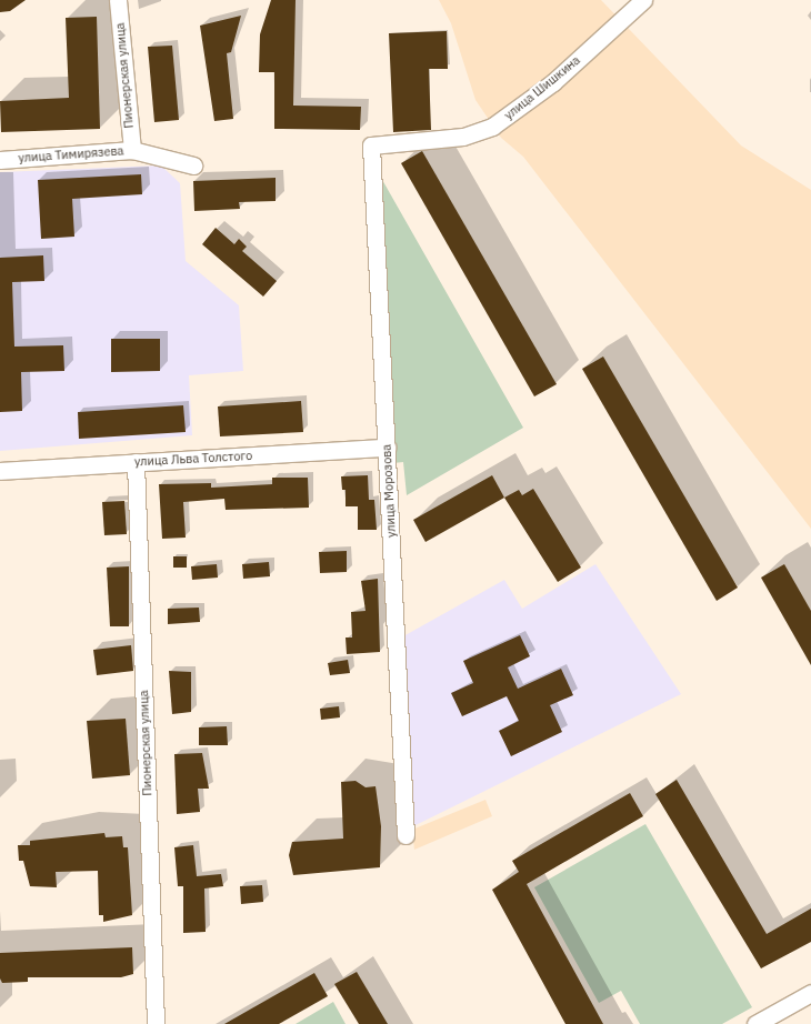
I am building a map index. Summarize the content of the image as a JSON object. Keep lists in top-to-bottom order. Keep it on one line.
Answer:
{"streets":{"street":["Пионерская улица","улица Шишкина","улица Тимирязева","улица Льва Толстого","улица Морозова"]},"crossings":[["Пионерская улица","улица Тимирязева"],["Пионерская улица","улица Льва Толстого"],["улица Шишкина","улица Морозова"],["улица Льва Толстого","улица Морозова"]]}
